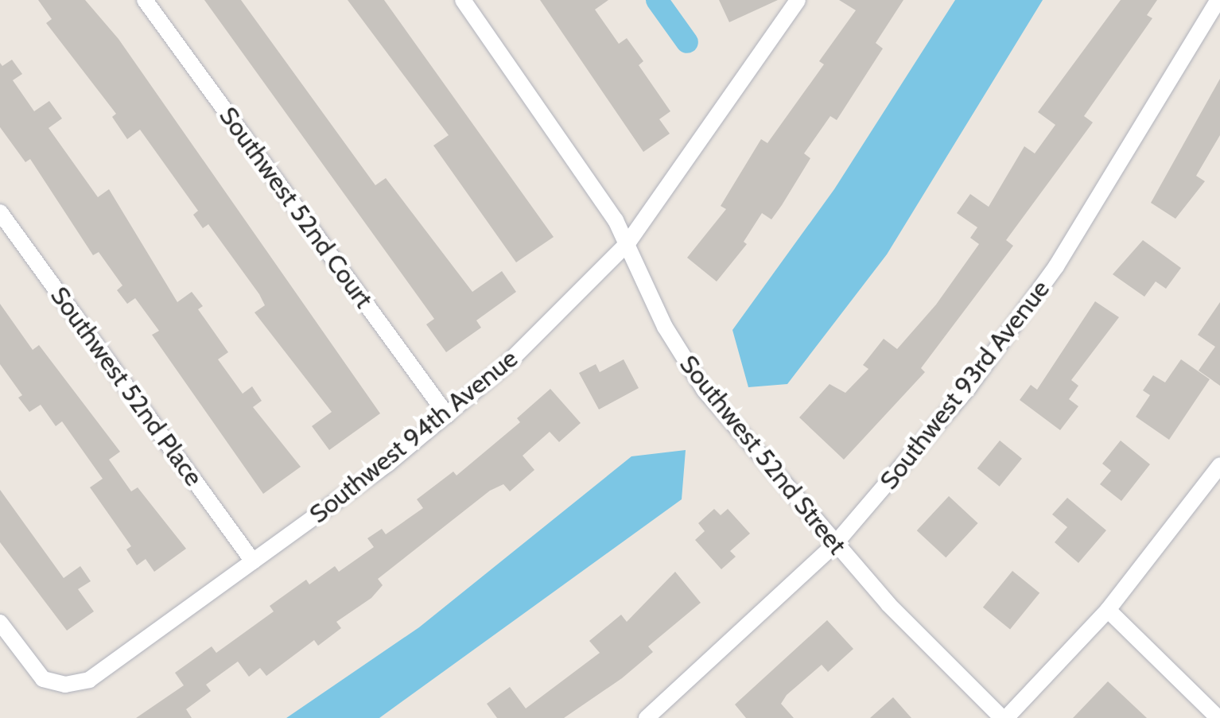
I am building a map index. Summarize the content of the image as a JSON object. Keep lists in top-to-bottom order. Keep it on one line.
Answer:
{"streets":{"street":["Southwest 52nd Court","Southwest 93rd Avenue","Southwest 52nd Place","Southwest 94th Avenue","Southwest 52nd Street"]},"crossings":[["Southwest 52nd Court","Southwest 94th Avenue"],["Southwest 93rd Avenue","Southwest 52nd Street"],["Southwest 52nd Place","Southwest 94th Avenue"],["Southwest 94th Avenue","Southwest 52nd Street"]]}
